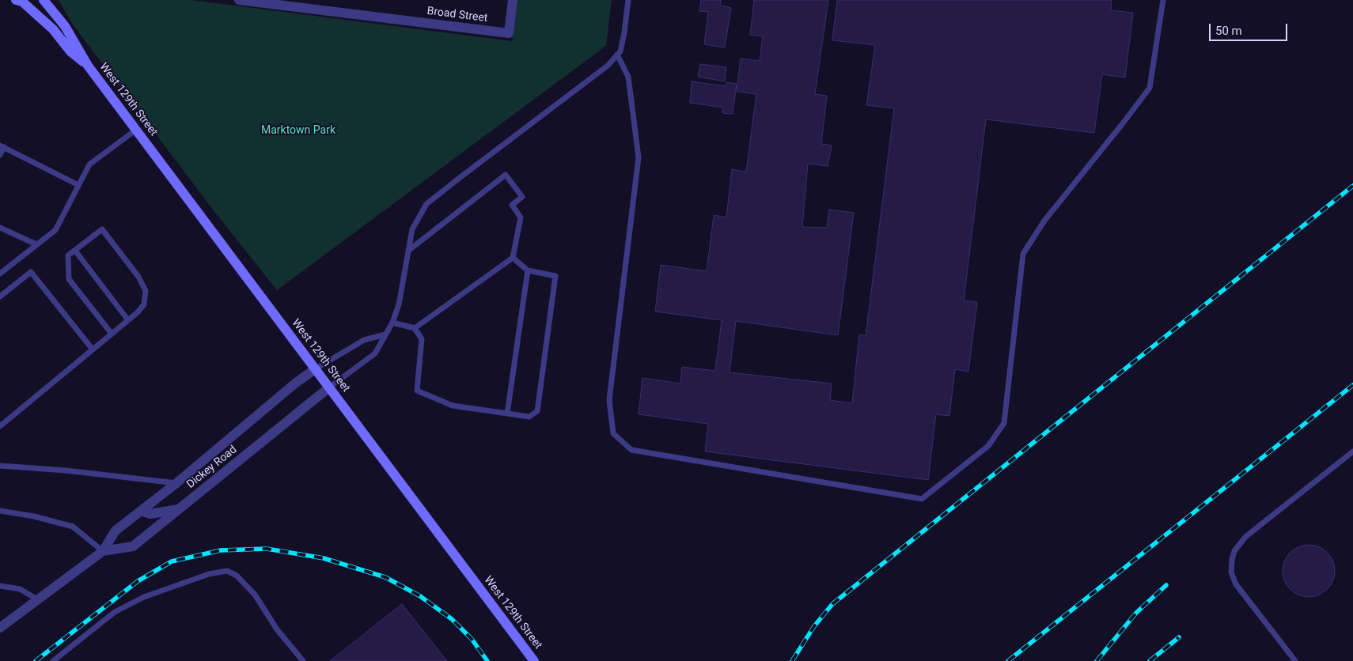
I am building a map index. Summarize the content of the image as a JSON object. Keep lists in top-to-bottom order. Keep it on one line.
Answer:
{"streets":{"main road":["West 129th Street"],"street":["Broad Street","Dickey Road"]},"crossings":[["West 129th Street","Dickey Road"]],"parks":["Marktown Park"],"scale_bar":"50 m"}
